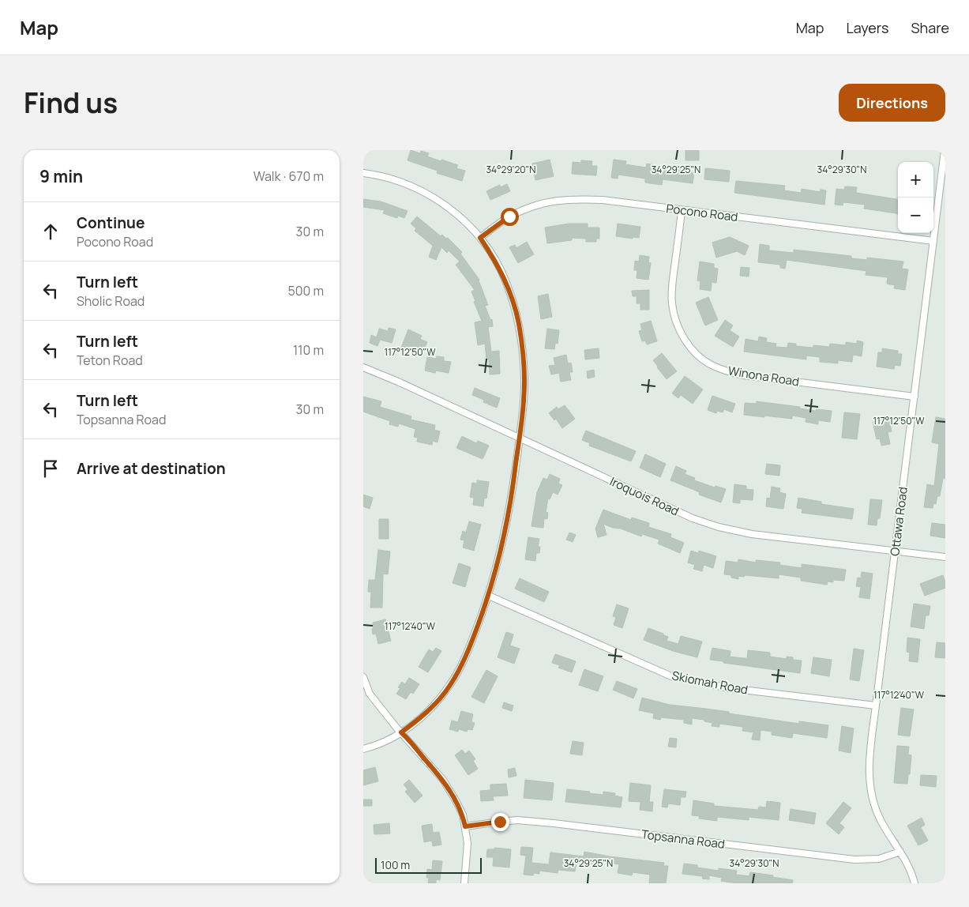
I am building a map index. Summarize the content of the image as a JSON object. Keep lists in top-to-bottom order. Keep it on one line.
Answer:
{"streets":{"street":["Pocono Road","Winona Road","Iroquois Road","Ottawa Road","Skiomah Road","Topsanna Road"]},"crossings":[["Pocono Road","Winona Road"],["Pocono Road","Ottawa Road"],["Winona Road","Ottawa Road"],["Iroquois Road","Ottawa Road"],["Ottawa Road","Skiomah Road"],["Ottawa Road","Topsanna Road"]],"scale_bar":"100 m","page":{"header":"Map","nav":["Map","Layers","Share"],"title":"Find us","buttons":"Directions","heading":["9 min","Walk · 670 m"],"map_buttons":["+","−"],"list":[["Continue","Pocono Road","30 m"],["Turn left","Sholic Road","500 m"],["Turn left","Teton Road","110 m"],["Turn left","Topsanna Road","30 m"],"Arrive at destination"],"scale":"100 m"},"coordinates":["34°29'20\"N","34°29'25\"N","34°29'30\"N","117°12'50\"W","117°12'40\"W"]}
